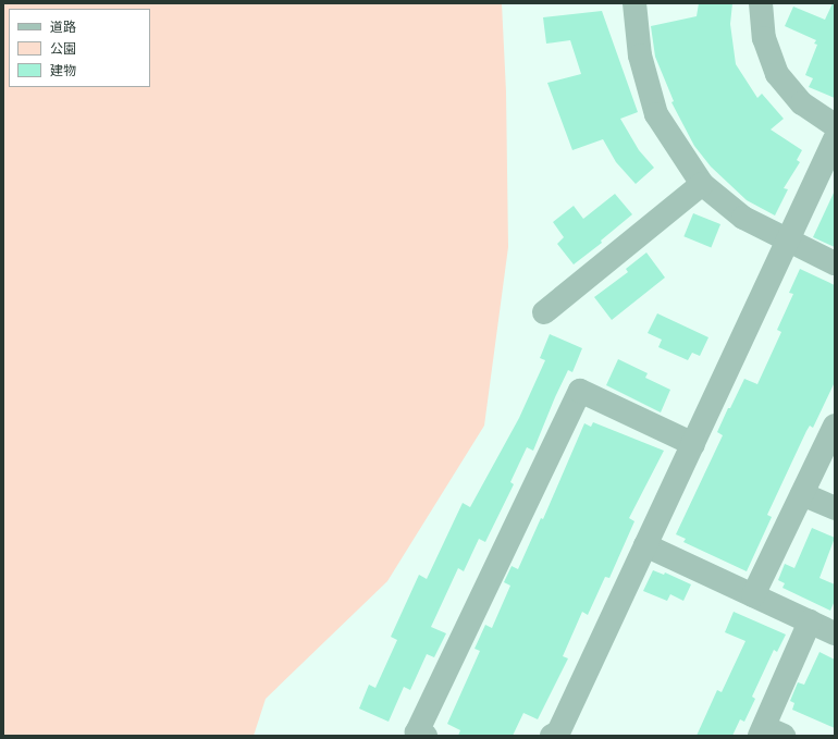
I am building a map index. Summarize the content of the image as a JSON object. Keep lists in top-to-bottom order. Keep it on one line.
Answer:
{"legend":["道路","公園","建物"]}
